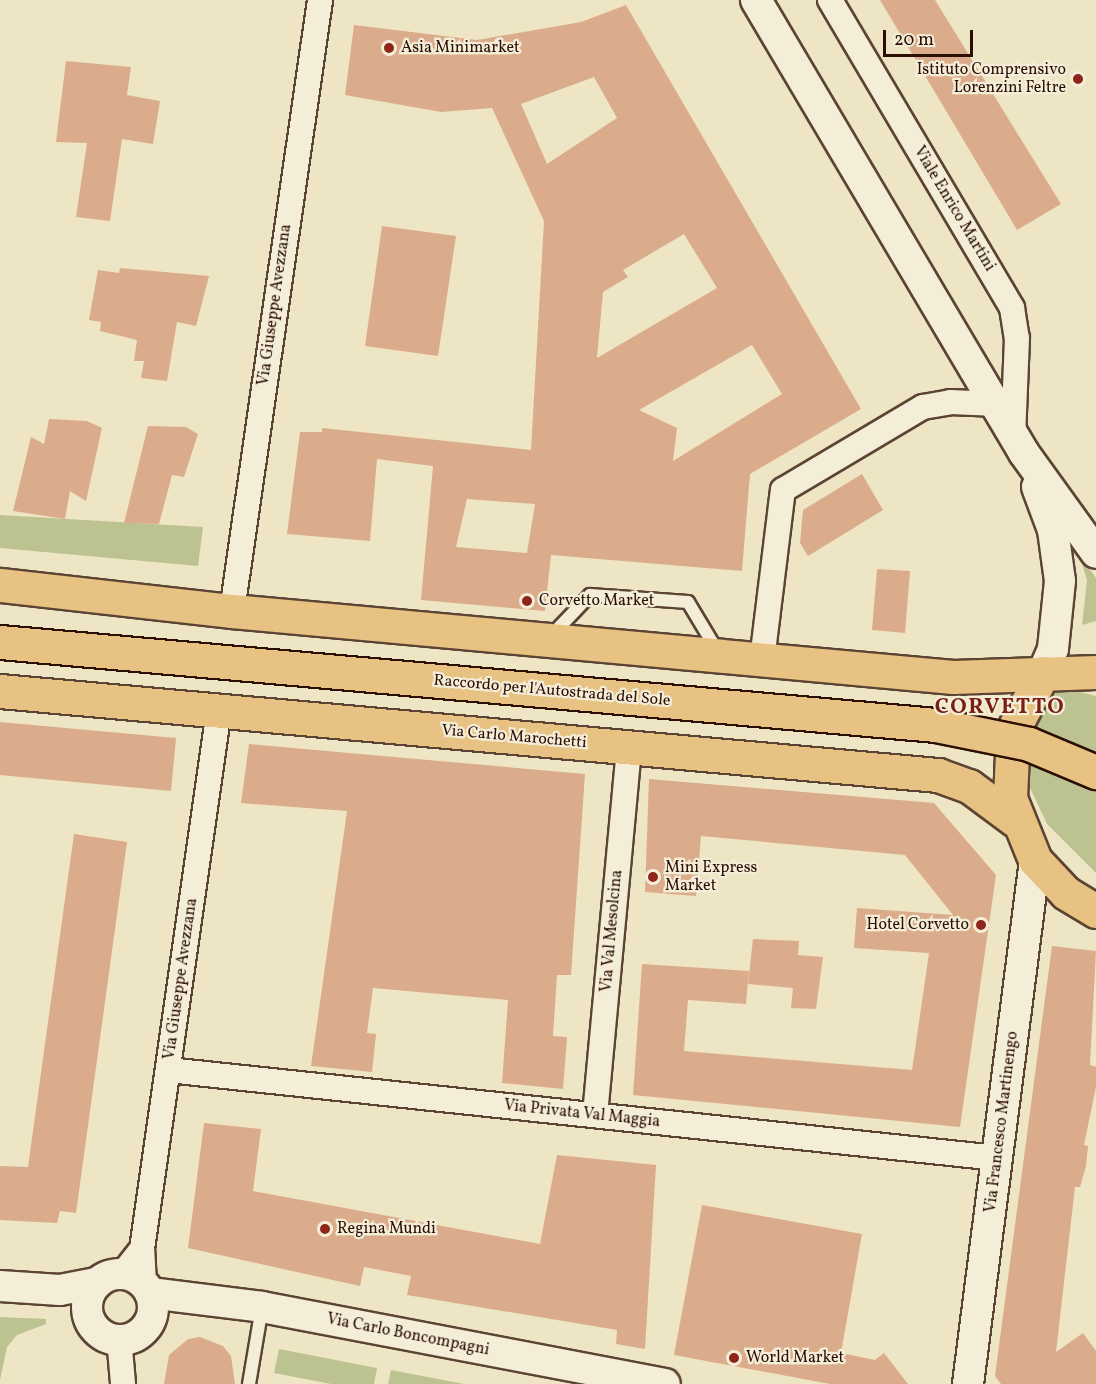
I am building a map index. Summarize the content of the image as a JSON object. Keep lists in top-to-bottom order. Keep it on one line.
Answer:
{"streets":{"main road":["Raccordo per l'Autostrada del Sole","Via Carlo Marochetti"],"street":["Viale Enrico Martini","Via Giuseppe Avezzana","Via Val Mesolcina","Via Privata Val Maggia","Via Francesco Martinengo","Via Carlo Boncompagni"]},"crossings":[["Via Giuseppe Avezzana","Via Carlo Marochetti"],["Via Giuseppe Avezzana","Via Privata Val Maggia"],["Via Giuseppe Avezzana","Via Carlo Boncompagni"],["Via Carlo Marochetti","Via Val Mesolcina"],["Via Val Mesolcina","Via Privata Val Maggia"],["Via Privata Val Maggia","Via Francesco Martinengo"]],"districts":["CORVETTO"],"places":["Asia Minimarket","Istituto Comprensivo Lorenzini Feltre","Corvetto Market","Mini Express Market","Hotel Corvetto","Regina Mundi","World Market"],"scale_bar":"20 m"}
